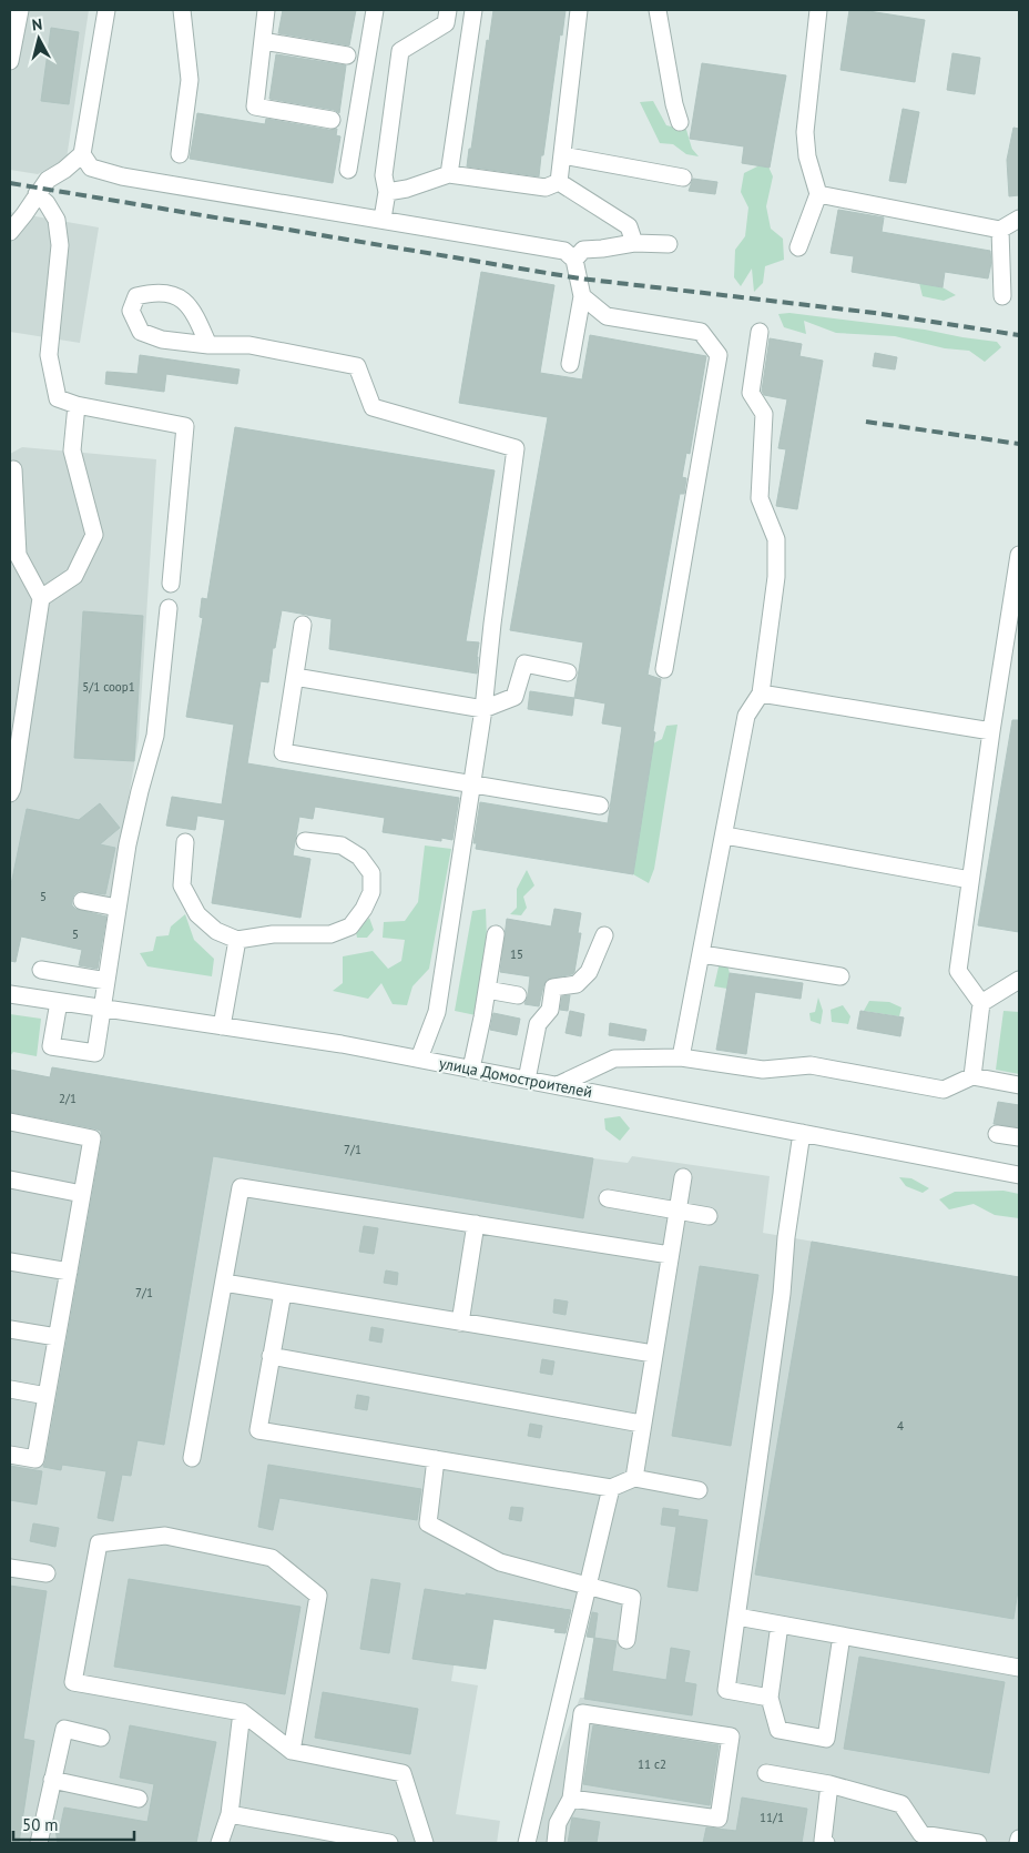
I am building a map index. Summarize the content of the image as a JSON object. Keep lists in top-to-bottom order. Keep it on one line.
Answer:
{"streets":{"street":["улица Домостроителей"]},"house_numbers":["5/1 соор1","5","5","15","2/1","7/1","7/1","4","11 с2","11/1"],"scale_bar":"50 m","north":"top"}
